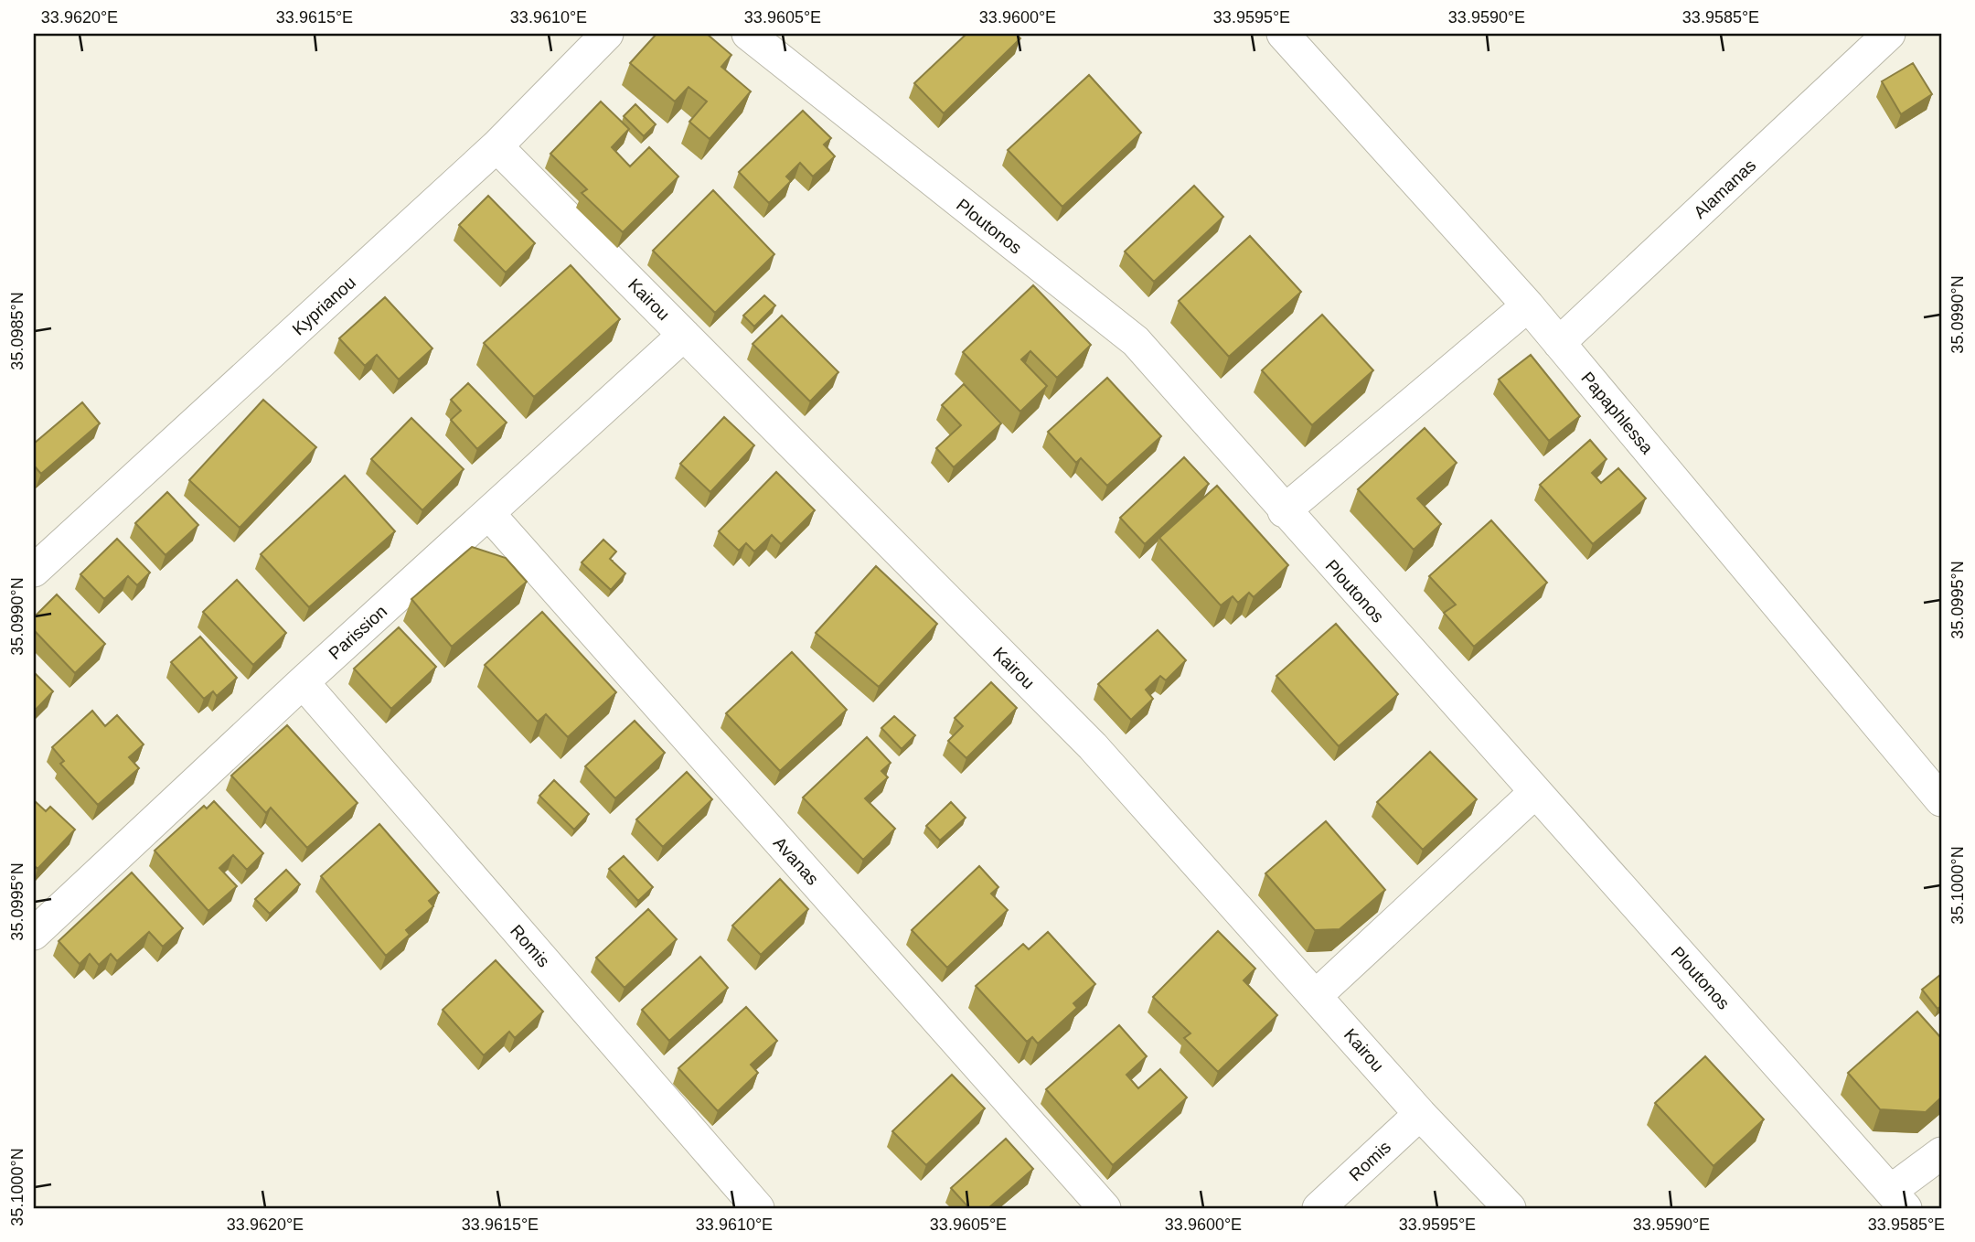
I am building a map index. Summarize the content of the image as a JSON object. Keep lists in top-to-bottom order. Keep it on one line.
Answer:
{"streets":{"street":["Alamanas","Ploutonos","Kairou","Kyprianou","Papaphlessa","Parission","Avanas","Romis"]},"crossings":[["Alamanas","Papaphlessa"],["Kairou","Kyprianou"],["Kairou","Parission"],["Kairou","Romis"],["Parission","Avanas"],["Parission","Romis"]],"coordinates":["33.9620°E","33.9615°E","33.9610°E","33.9605°E","33.9600°E","33.9595°E","33.9590°E","33.9585°E","35.0990°N","35.0985°N","35.0995°N","35.1000°N"]}
